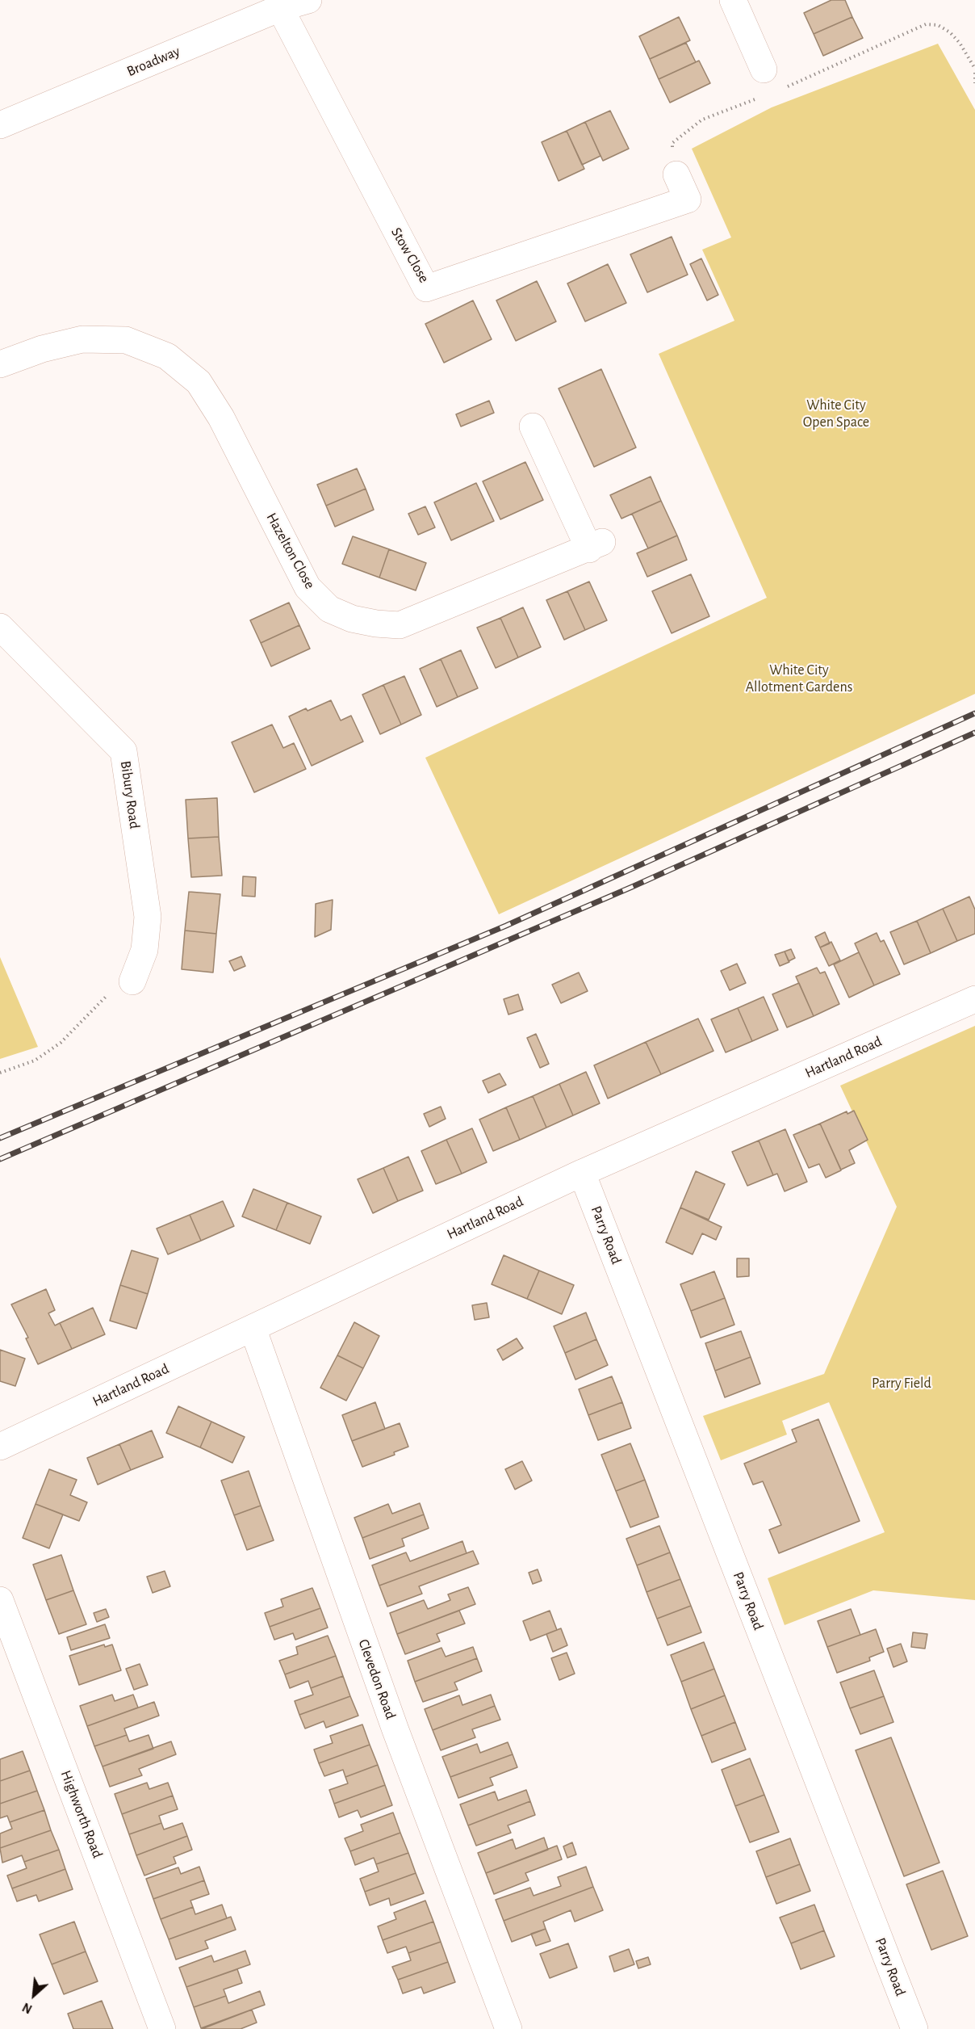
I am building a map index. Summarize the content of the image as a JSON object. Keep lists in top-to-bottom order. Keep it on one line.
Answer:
{"streets":{"street":["Broadway","Stow Close","Hazelton Close","Bibury Road","Hartland Road","Parry Road","Clevedon Road","Highworth Road"]},"crossings":[["Broadway","Stow Close"],["Hartland Road","Parry Road"],["Hartland Road","Clevedon Road"]],"parks":["White City Open Space","White City Allotment Gardens","Parry Field"],"north":"bottom left"}
